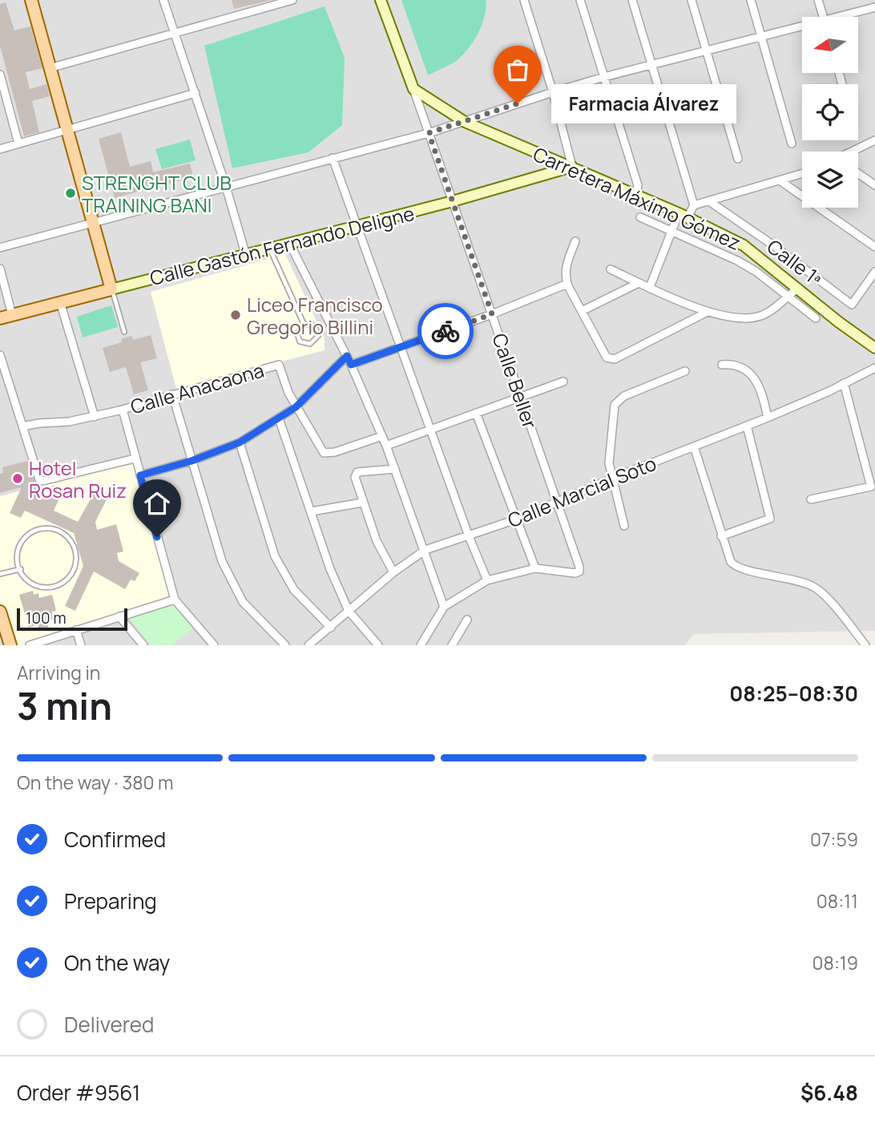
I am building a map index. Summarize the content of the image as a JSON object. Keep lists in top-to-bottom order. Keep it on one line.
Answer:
{"streets":{"main road":["Carretera Máximo Gómez","Calle Gastón Fernando Deligne","Calle Beller"],"street":["Calle 1ª","Calle Anacaona","Calle Marcial Soto"]},"crossings":[["Carretera Máximo Gómez","Calle Gastón Fernando Deligne"],["Carretera Máximo Gómez","Calle Beller"],["Calle Gastón Fernando Deligne","Calle Beller"],["Calle Beller","Calle Marcial Soto"]],"places":["Farmacia Álvarez","STRENGHT CLUB TRAINING BANI","Liceo Francisco Gregorio Billini","Hotel Rosan Ruiz"],"scale_bar":"100 m","north":"left","page":{"bubble":"Farmacia Álvarez","scale":"100 m","heading":["3 min","Arriving in","08:25–08:30"],"panel":["Order #9561","$6.48"],"bar":"On the way · 380 m","list":[["Confirmed","07:59"],["Preparing","08:11"],["On the way","08:19"],"Delivered"]}}
